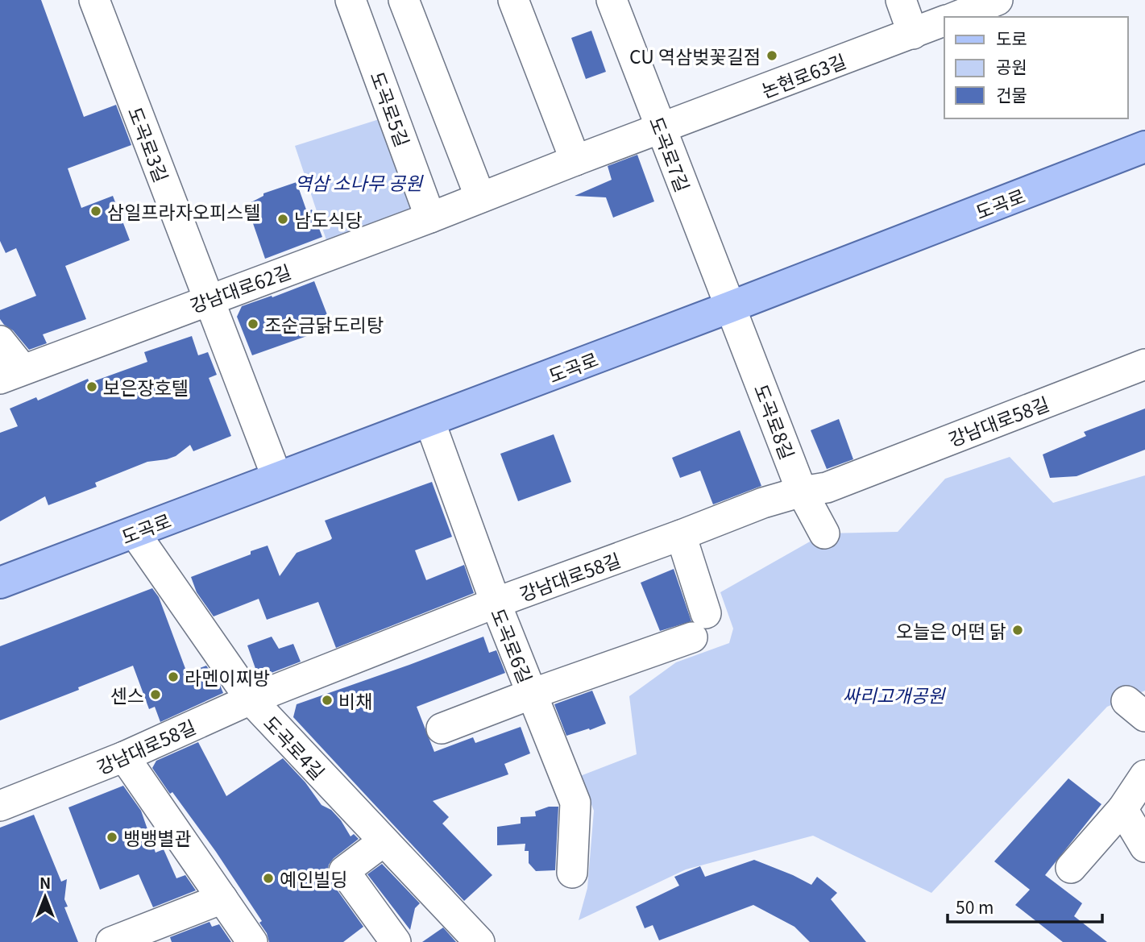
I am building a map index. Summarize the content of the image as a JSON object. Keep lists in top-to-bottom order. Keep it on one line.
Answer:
{"streets":{"main road":["도곡로"],"street":["논현로63길","도곡로5길","도곡로3길","도곡로7길","강남대로62길","강남대로58길","도곡로8길","도곡로6길","도곡로4길"]},"crossings":[["논현로63길","도곡로7길"],["논현로63길","강남대로62길"],["도곡로5길","강남대로62길"],["도곡로3길","도곡로"],["도곡로3길","강남대로62길"],["도곡로7길","도곡로"],["도곡로7길","강남대로62길"],["도곡로7길","도곡로8길"],["도곡로","도곡로8길"],["도곡로","도곡로6길"],["도곡로","도곡로4길"],["강남대로58길","도곡로8길"],["강남대로58길","도곡로6길"],["강남대로58길","도곡로4길"]],"parks":["역삼 소나무 공원","싸리고개공원"],"places":["CU 역삼벚꽃길점","삼일프라자오피스텔","남도식당","조순금닭도리탕","보은장호텔","오늘은 어떤 닭","라멘이찌방","센스","비채","뱅뱅별관","예인빌딩"],"legend":["도로","공원","건물"],"scale_bar":"50 m","north":"top"}
